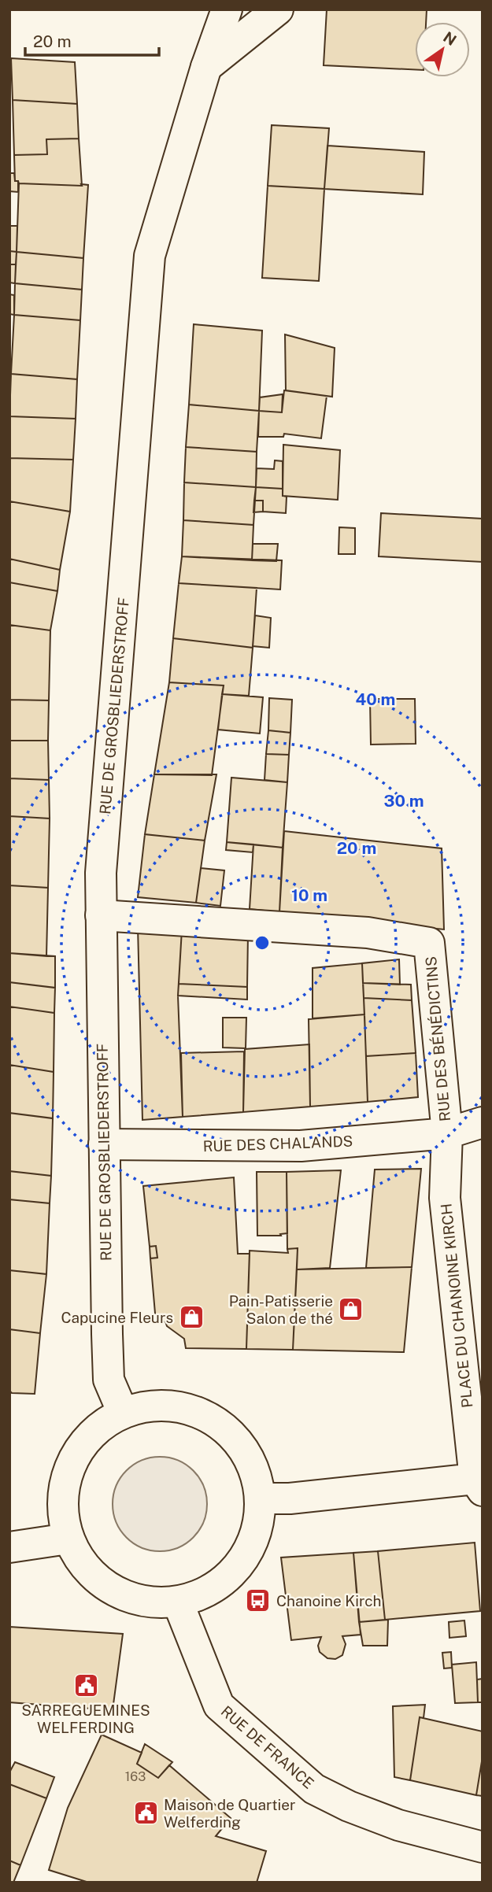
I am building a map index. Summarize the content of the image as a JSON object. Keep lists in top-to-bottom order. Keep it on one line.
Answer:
{"streets":{"main road":["RUE DE GROSBLIEDERSTROFF","RUE DES BÉNÉDICTINS","RUE DES CHALANDS","PLACE DU CHANOINE KIRCH","RUE DE FRANCE"]},"crossings":[["RUE DE GROSBLIEDERSTROFF","RUE DES BÉNÉDICTINS"],["RUE DE GROSBLIEDERSTROFF","RUE DES CHALANDS"],["RUE DES BÉNÉDICTINS","RUE DES CHALANDS"],["RUE DES BÉNÉDICTINS","PLACE DU CHANOINE KIRCH"],["RUE DES CHALANDS","PLACE DU CHANOINE KIRCH"]],"places":{"shop":["Pain-Patisserie Salon de thé","Capucine Fleurs"],"bus stop":["Chanoine Kirch"],"public building":["SARREGUEMINES WELFERDING","Maison de Quartier Welferding"]},"house_numbers":["163"],"scale_bar":"20 m","north":"top right","rings":["40 m","30 m","20 m","10 m"]}
